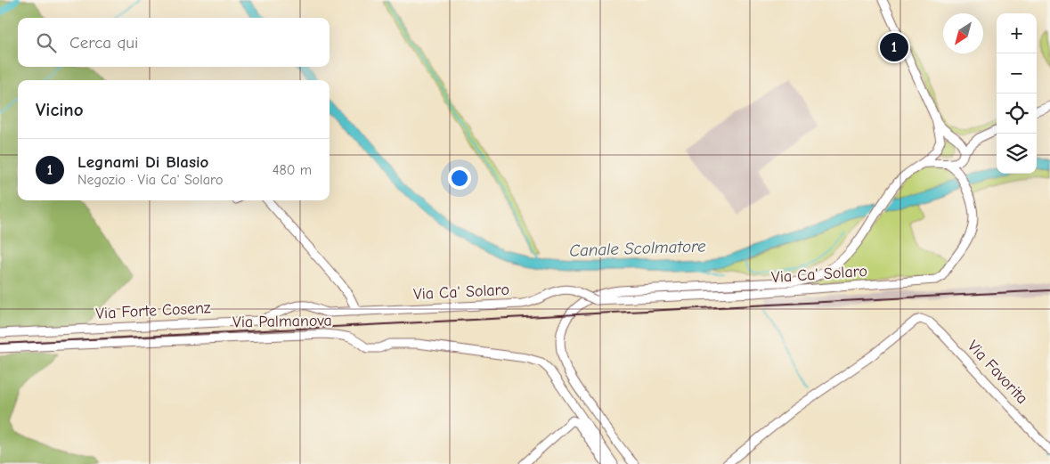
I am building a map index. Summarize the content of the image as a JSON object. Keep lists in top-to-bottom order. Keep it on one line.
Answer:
{"streets":{"street":["Via Ca' Solaro","Via Forte Cosenz","Via Palmanova","Via Favorita"]},"crossings":[["Via Ca' Solaro","Via Forte Cosenz"],["Via Ca' Solaro","Via Palmanova"],["Via Forte Cosenz","Via Palmanova"]],"water":["Canale Scolmatore"],"north":"bottom left","page":{"map_buttons":["+","−"],"search":"Cerca qui","pins":"1","heading":"Vicino","list":[{"mark":"1","name":"Legnami Di Blasio","note":"Negozio · Via Ca' Solaro","value":"480 m"}]}}
